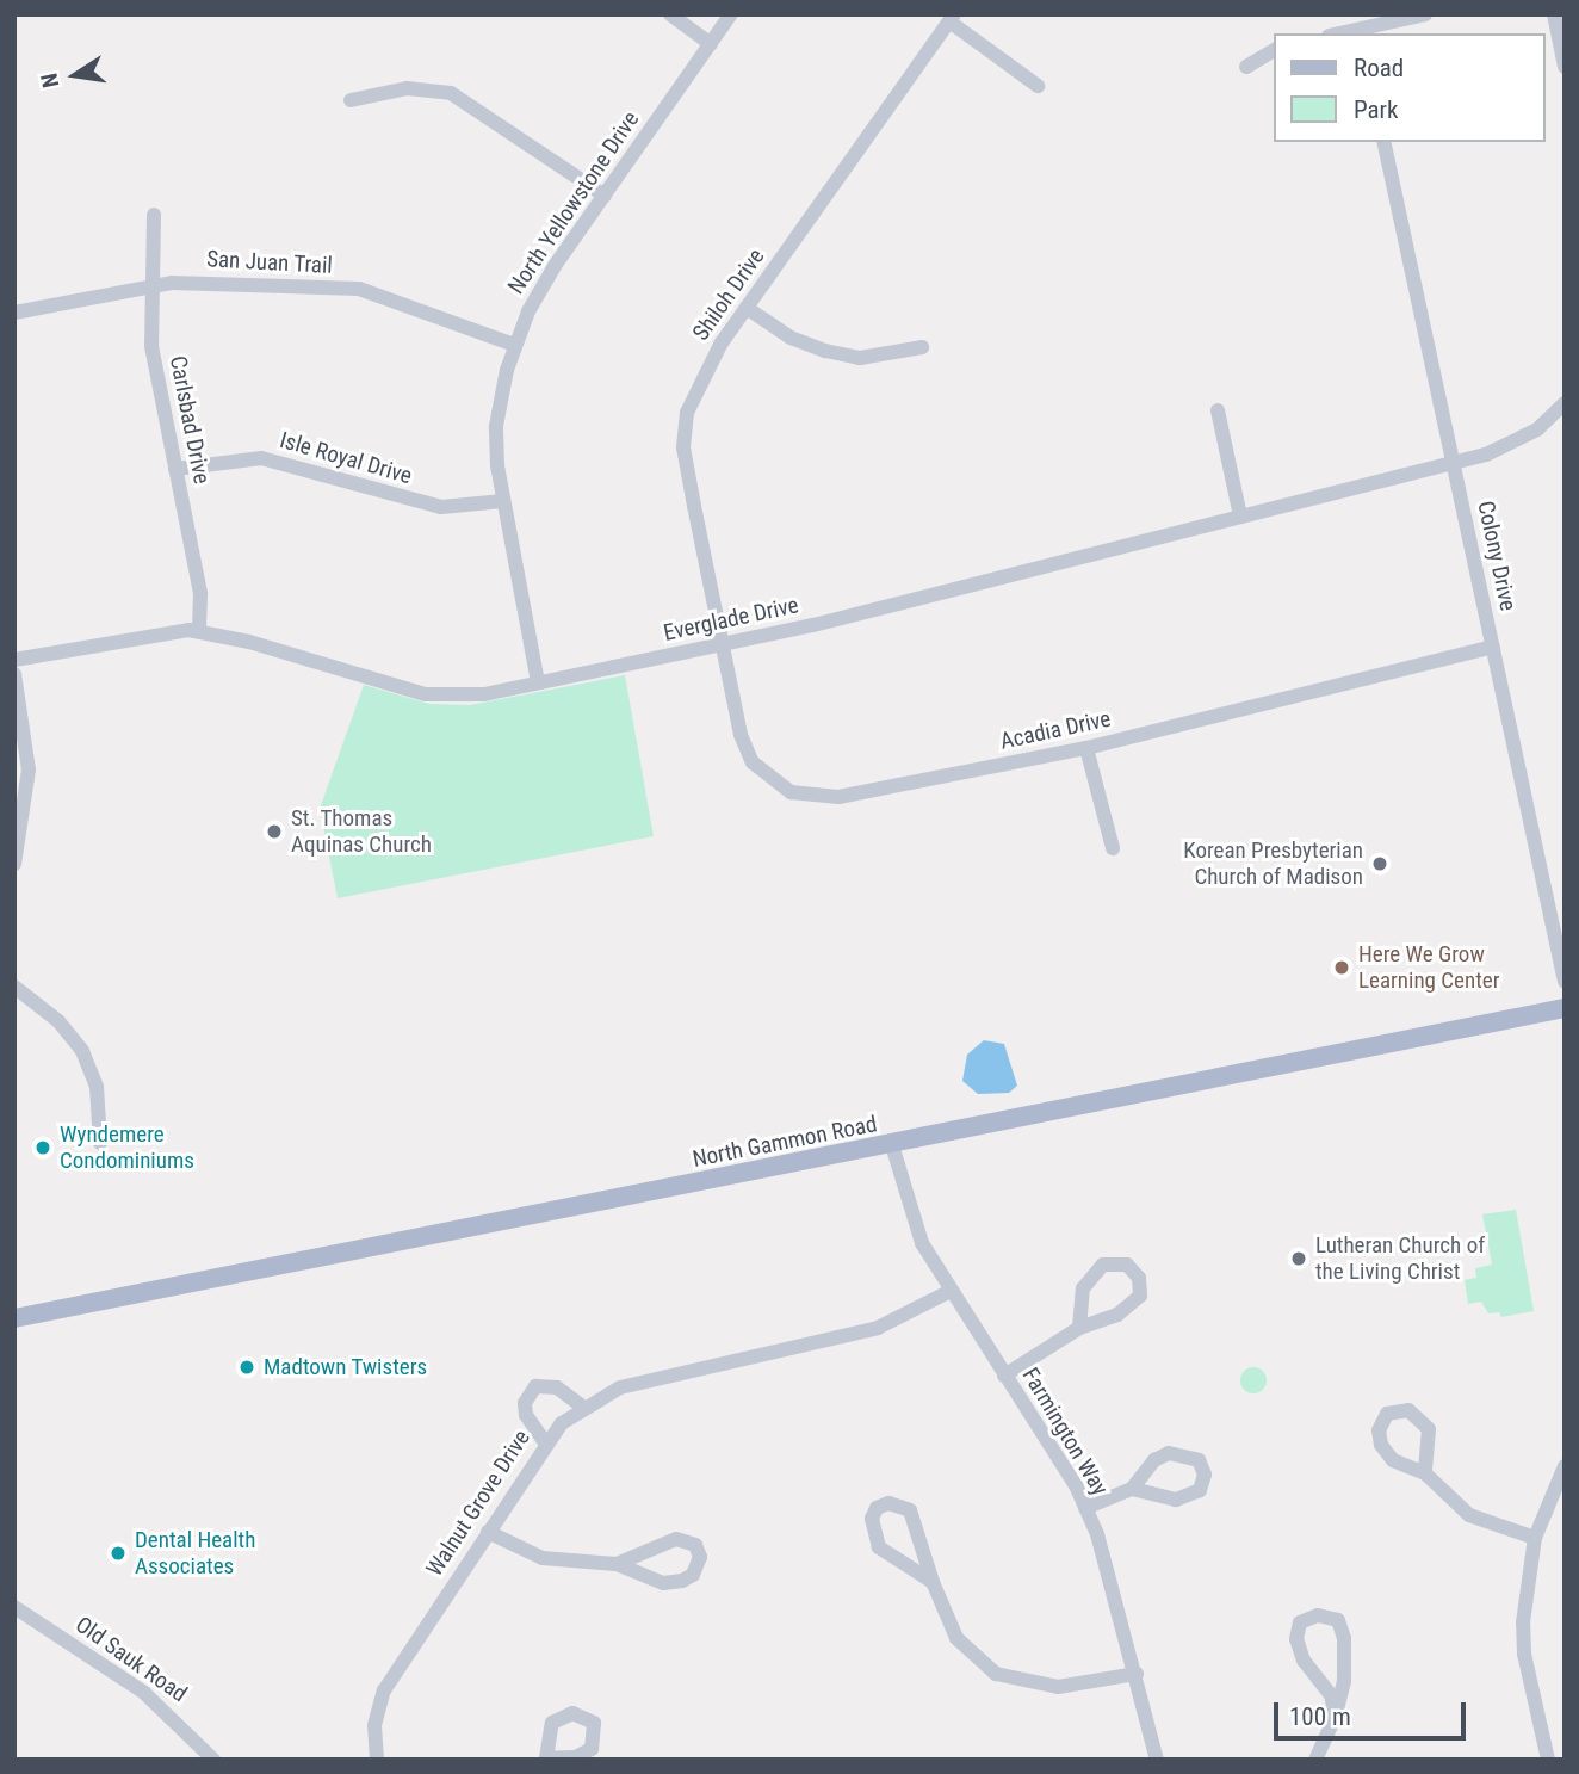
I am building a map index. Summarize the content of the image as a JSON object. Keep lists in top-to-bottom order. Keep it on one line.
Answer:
{"streets":{"main road":["North Gammon Road"],"street":["North Yellowstone Drive","San Juan Trail","Shiloh Drive","Carlsbad Drive","Isle Royal Drive","Colony Drive","Everglade Drive","Acadia Drive","Farmington Way","Walnut Grove Drive","Old Sauk Road"]},"crossings":[["North Yellowstone Drive","San Juan Trail"],["North Yellowstone Drive","Isle Royal Drive"],["North Yellowstone Drive","Everglade Drive"],["San Juan Trail","Carlsbad Drive"],["Shiloh Drive","Everglade Drive"],["Shiloh Drive","Acadia Drive"],["Carlsbad Drive","Isle Royal Drive"],["Carlsbad Drive","Everglade Drive"],["Colony Drive","Everglade Drive"],["Colony Drive","Acadia Drive"],["Everglade Drive","Acadia Drive"],["North Gammon Road","Farmington Way"],["Farmington Way","Walnut Grove Drive"]],"places":["St. Thomas Aquinas Church","Korean Presbyterian Church of Madison","Here We Grow Learning Center","Wyndemere Condominiums","Lutheran Church of the Living Christ","Madtown Twisters","Dental Health Associates"],"legend":["Road","Park"],"scale_bar":"100 m","north":"left"}
